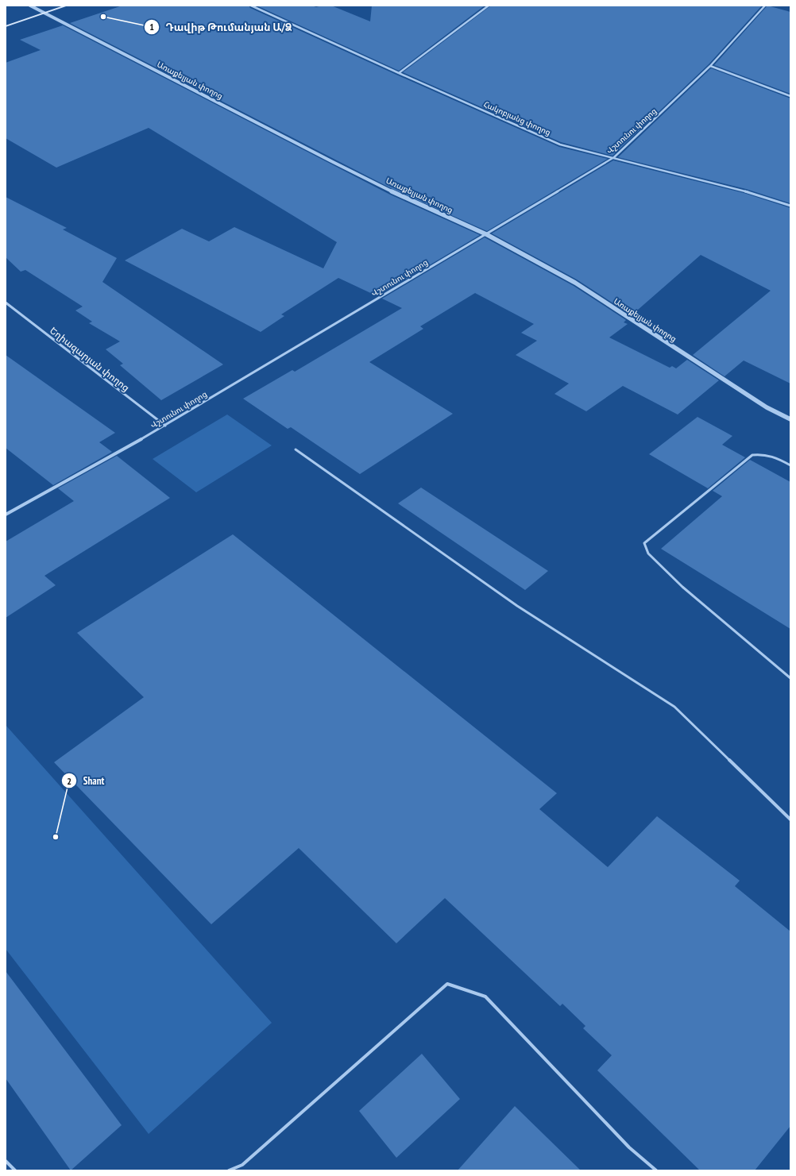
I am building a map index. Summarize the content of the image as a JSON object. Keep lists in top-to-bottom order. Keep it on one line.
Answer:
{"streets":{"street":["Առաքելյան փողոց","Հակոբյանց փողոց","Վշտունու փողոց","Եղիազարյան փողոց"]},"crossings":[["Առաքելյան փողոց","Վշտունու փողոց"],["Հակոբյանց փողոց","Վշտունու փողոց"],["Վշտունու փողոց","Եղիազարյան փողոց"]],"places":["Դավիթ Թումանյան Ա/Ձ","Shant"]}
